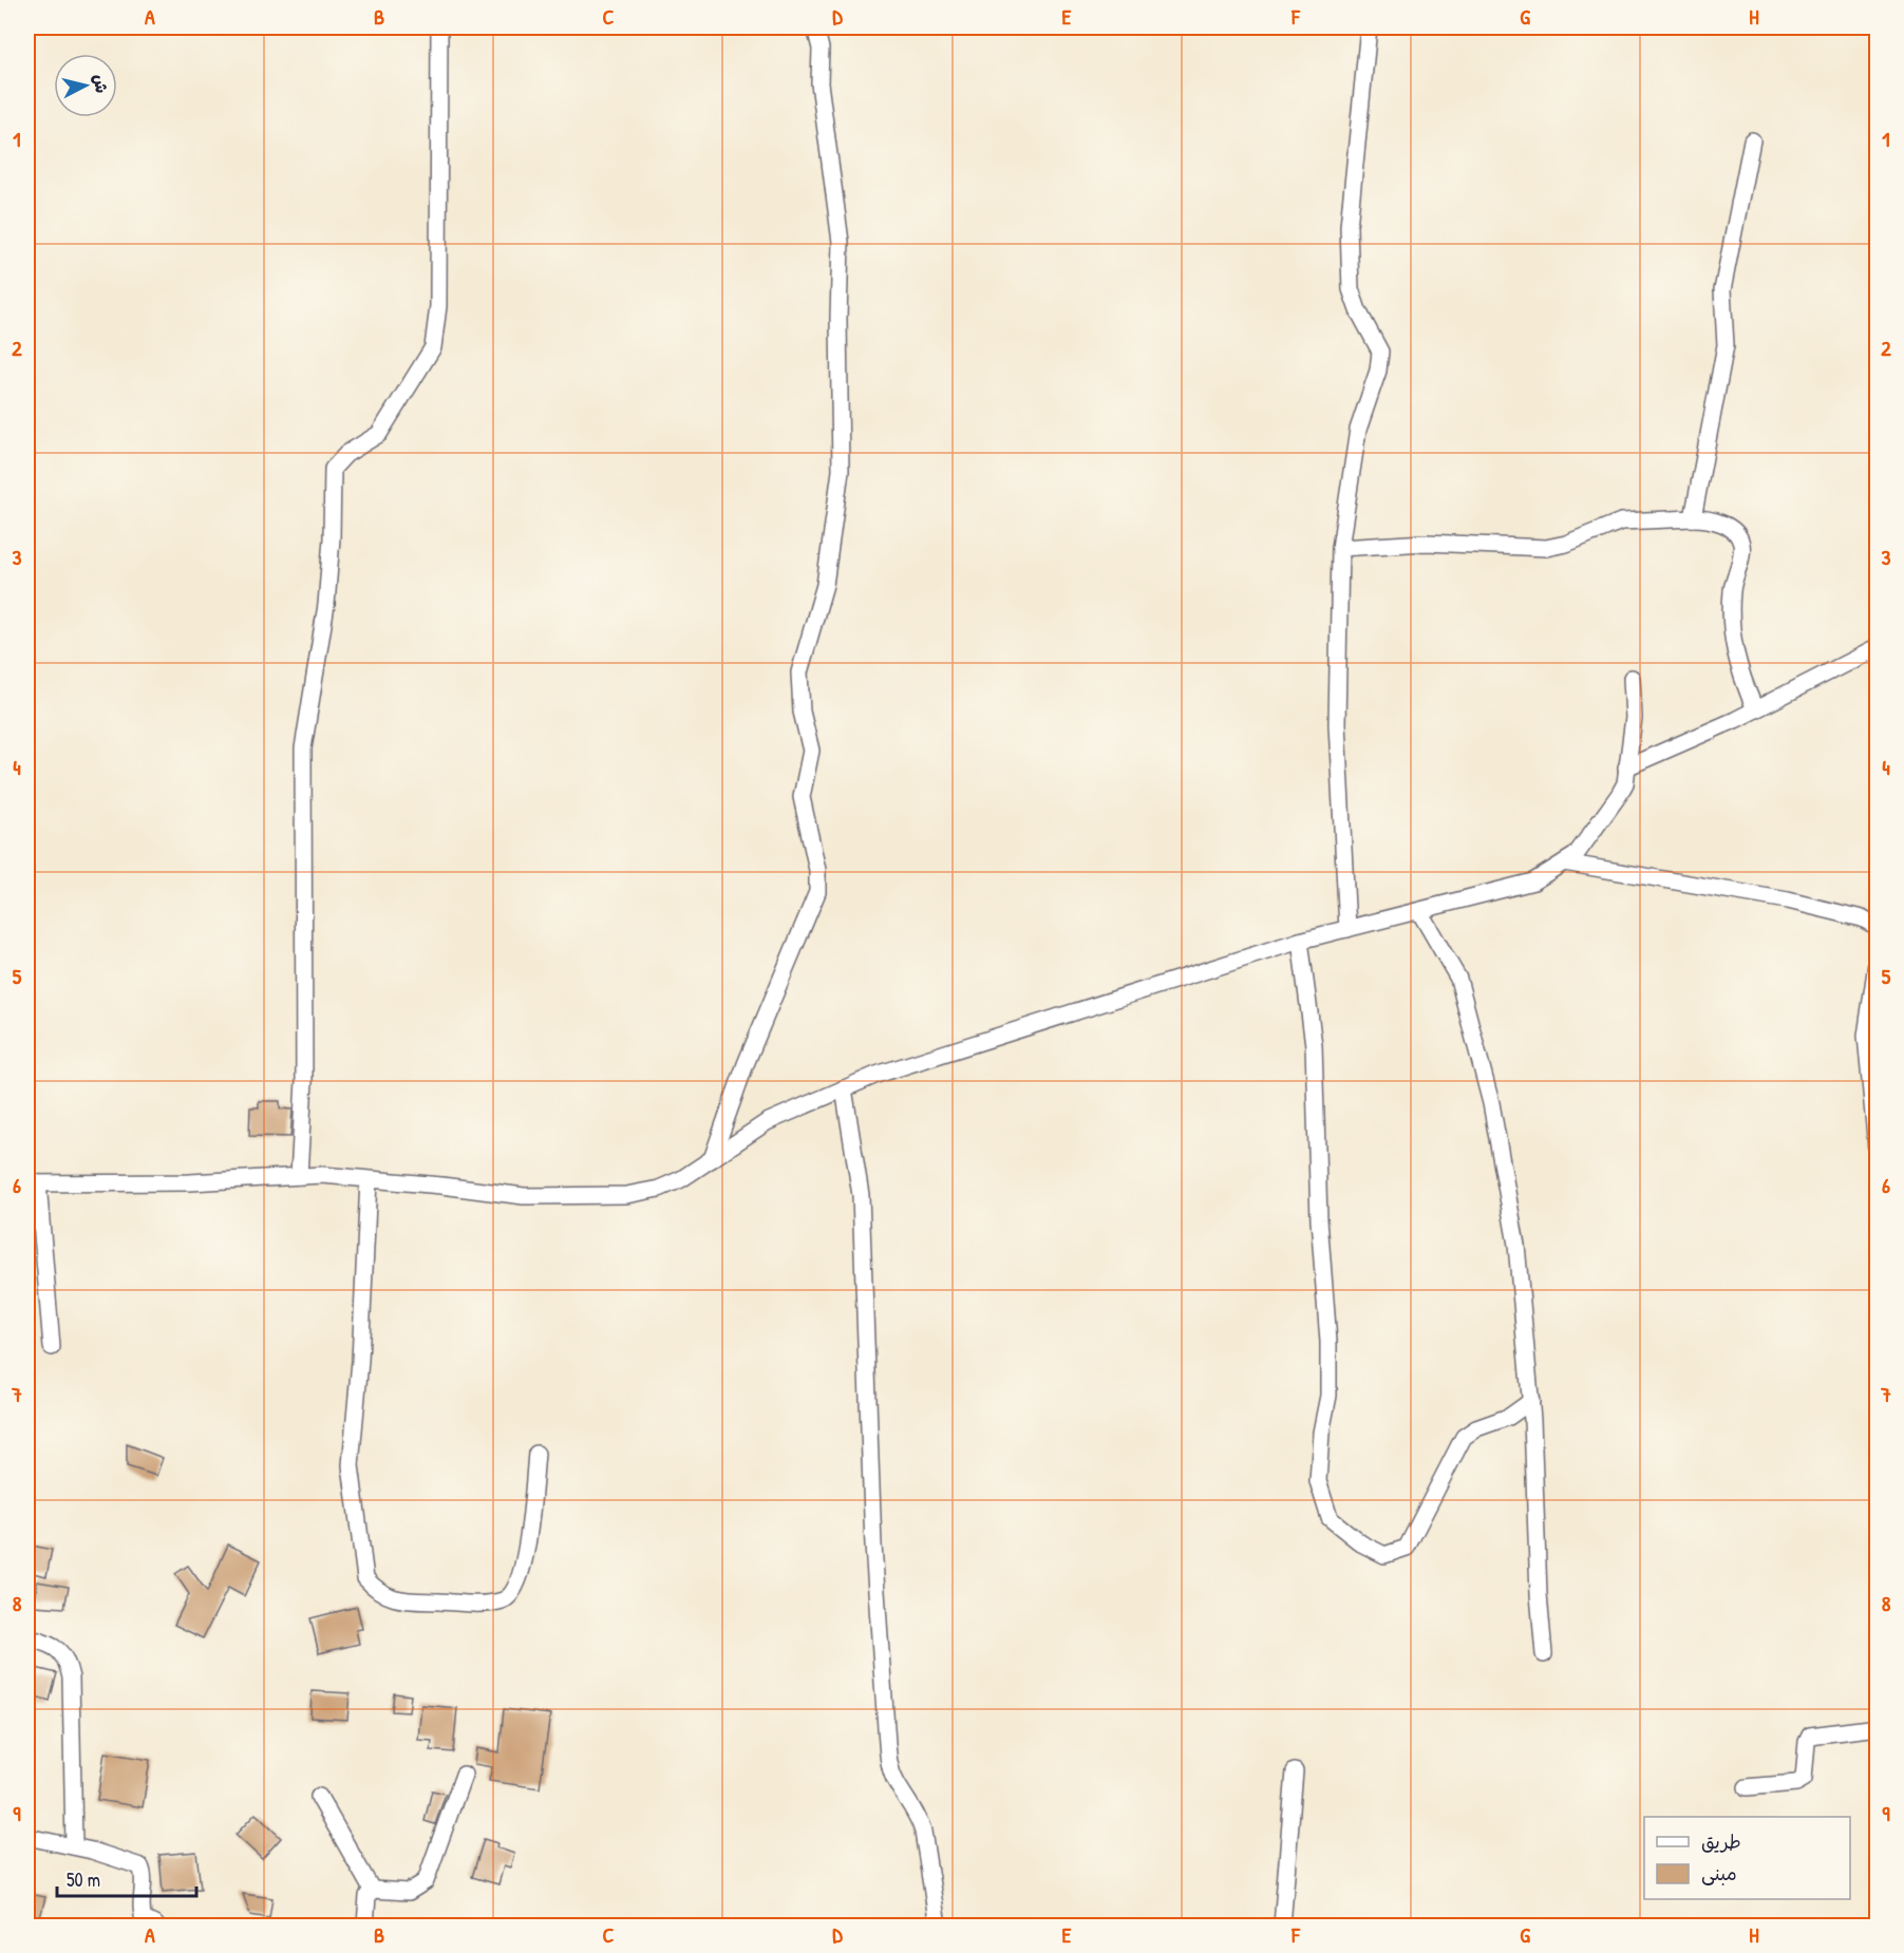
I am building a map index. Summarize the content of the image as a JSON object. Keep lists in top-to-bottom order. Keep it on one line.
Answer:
{"legend":["طريق","مبنى"],"scale_bar":"50 m","north":"right","grid":{"columns":["A","B","C","D","E","F","G","H"],"rows":["1","2","3","4","5","6","7","8","9"]}}
